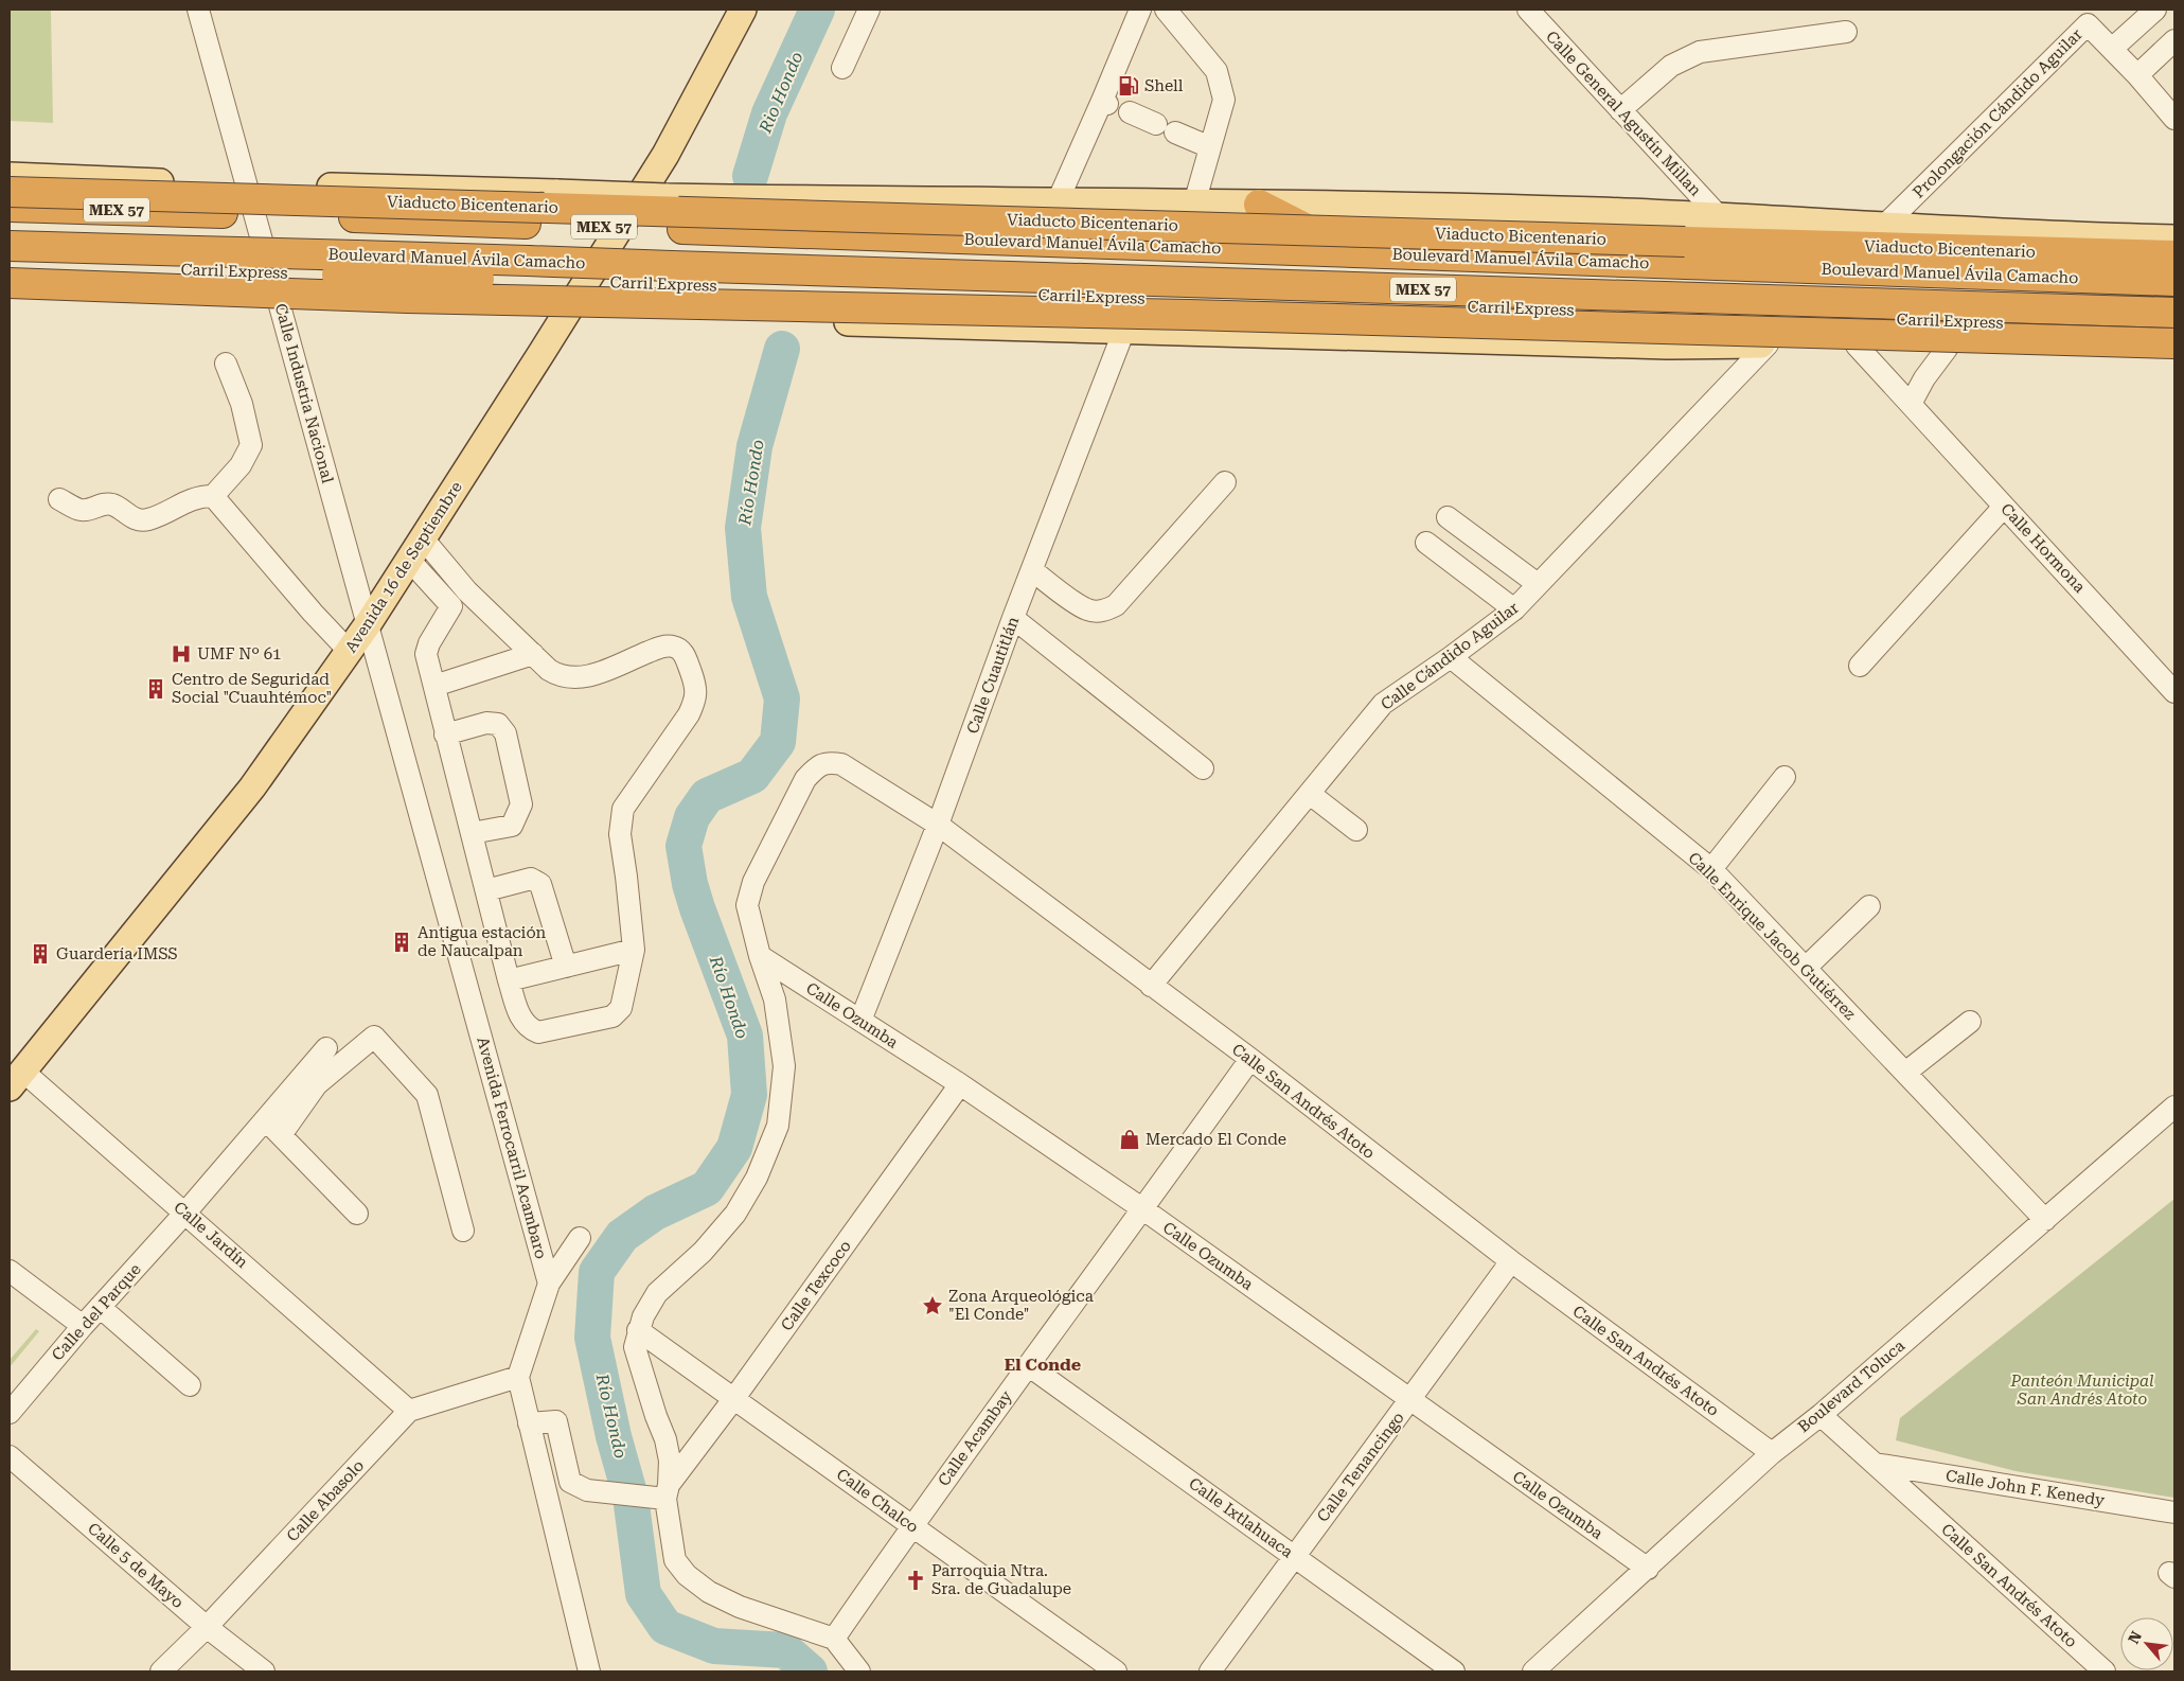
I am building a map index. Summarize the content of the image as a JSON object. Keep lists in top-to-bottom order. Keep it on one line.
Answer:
{"streets":{"highway":["Viaducto Bicentenario","MEX 57","Boulevard Manuel Ávila Camacho","Carril Express"],"main road":["Avenida 16 de Septiembre"],"street":["Calle General Agustín Millan","Prolongación Cándido Aguilar","Calle Industria Nacional","Calle Hormona","Calle Cándido Aguilar","Calle Cuautitlán","Calle Enrique Jacob Gutiérrez","Calle Ozumba","Calle San Andrés Atoto","Avenida Ferrocarril Acambaro","Calle Jardín","Calle Texcoco","Calle del Parque","Boulevard Toluca","Calle Acambay","Calle Tenancingo","Calle John F. Kenedy","Calle Abasolo","Calle Chalco","Calle Ixtlahuaca","Calle 5 de Mayo"]},"crossings":[["Calle Industria Nacional","Avenida 16 de Septiembre"],["Calle Industria Nacional","Avenida Ferrocarril Acambaro"],["Avenida 16 de Septiembre","Avenida Ferrocarril Acambaro"],["Avenida 16 de Septiembre","Calle Jardín"],["Calle Cándido Aguilar","Calle Enrique Jacob Gutiérrez"],["Calle Cándido Aguilar","Calle San Andrés Atoto"],["Calle Cuautitlán","Calle Ozumba"],["Calle Cuautitlán","Calle San Andrés Atoto"],["Calle Enrique Jacob Gutiérrez","Boulevard Toluca"],["Calle Ozumba","Calle San Andrés Atoto"],["Calle Ozumba","Calle Texcoco"],["Calle Ozumba","Boulevard Toluca"],["Calle Ozumba","Calle Acambay"],["Calle Ozumba","Calle Tenancingo"],["Calle San Andrés Atoto","Boulevard Toluca"],["Calle San Andrés Atoto","Calle Acambay"],["Calle San Andrés Atoto","Calle Tenancingo"],["Calle San Andrés Atoto","Calle John F. Kenedy"],["Calle Jardín","Calle del Parque"],["Calle Jardín","Calle Abasolo"],["Calle Texcoco","Calle Chalco"],["Calle Acambay","Calle Chalco"],["Calle Acambay","Calle Ixtlahuaca"],["Calle Tenancingo","Calle Ixtlahuaca"],["Calle Abasolo","Calle 5 de Mayo"]],"districts":["El Conde"],"water":["Rio Hondo","Río Hondo"],"parks":["Panteón Municipal San Andrés Atoto"],"places":{"fuel station":["Shell"],"hospital":["UMF Nº 61"],"building":["Centro de Seguridad Social \"Cuauhtémoc\"","Antigua estación de Naucalpan","Guardería IMSS"],"shop":["Mercado El Conde"],"place":["Zona Arqueológica \"El Conde\""],"church":["Parroquia Ntra. Sra. de Guadalupe"]},"north":"top left"}
